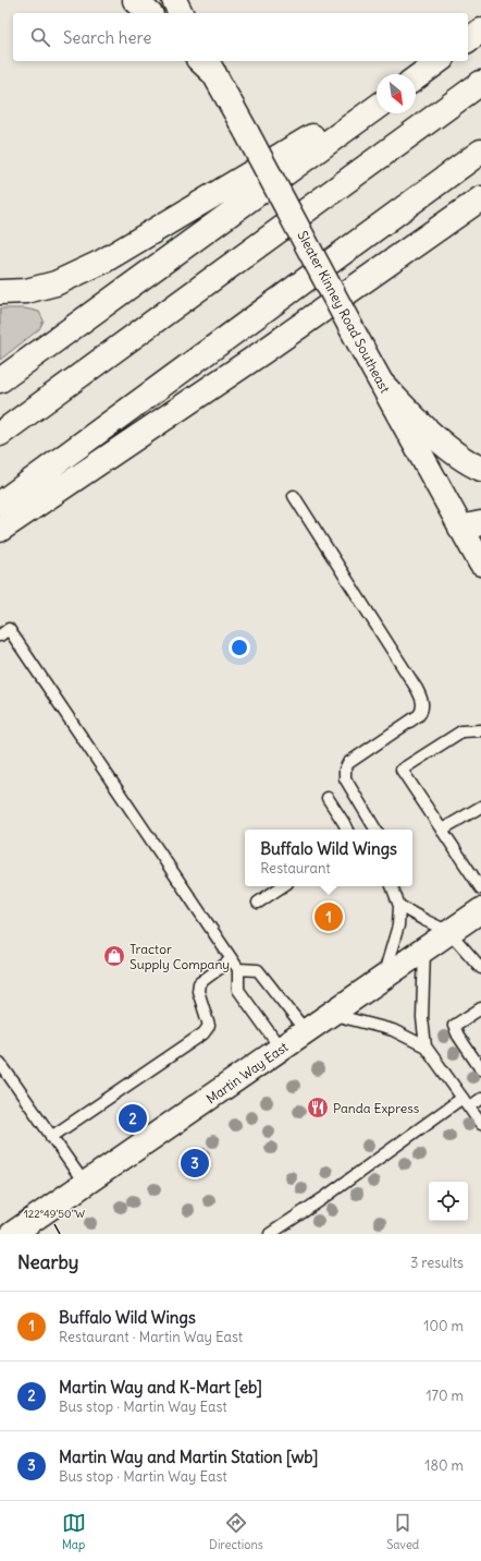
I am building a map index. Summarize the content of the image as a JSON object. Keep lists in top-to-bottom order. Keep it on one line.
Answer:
{"streets":{"main road":["Sleater Kinney Road Southeast","Martin Way East"]},"places":{"shop":["Tractor Supply Company"],"restaurant":["Panda Express"]},"north":"bottom right","page":{"search":"Search here","popup":["Buffalo Wild Wings","Restaurant"],"pins":["1","2","3"],"heading":["Nearby","3 results"],"list":[{"mark":"1","name":"Buffalo Wild Wings","note":"Restaurant · Martin Way East","value":"100 m"},{"mark":"2","name":"Martin Way and K-Mart [eb]","note":"Bus stop · Martin Way East","value":"170 m"},{"mark":"3","name":"Martin Way and Martin Station [wb]","note":"Bus stop · Martin Way East","value":"180 m"}],"nav":["Map","Directions","Saved"]},"coordinates":["122°49'50\"W"]}
